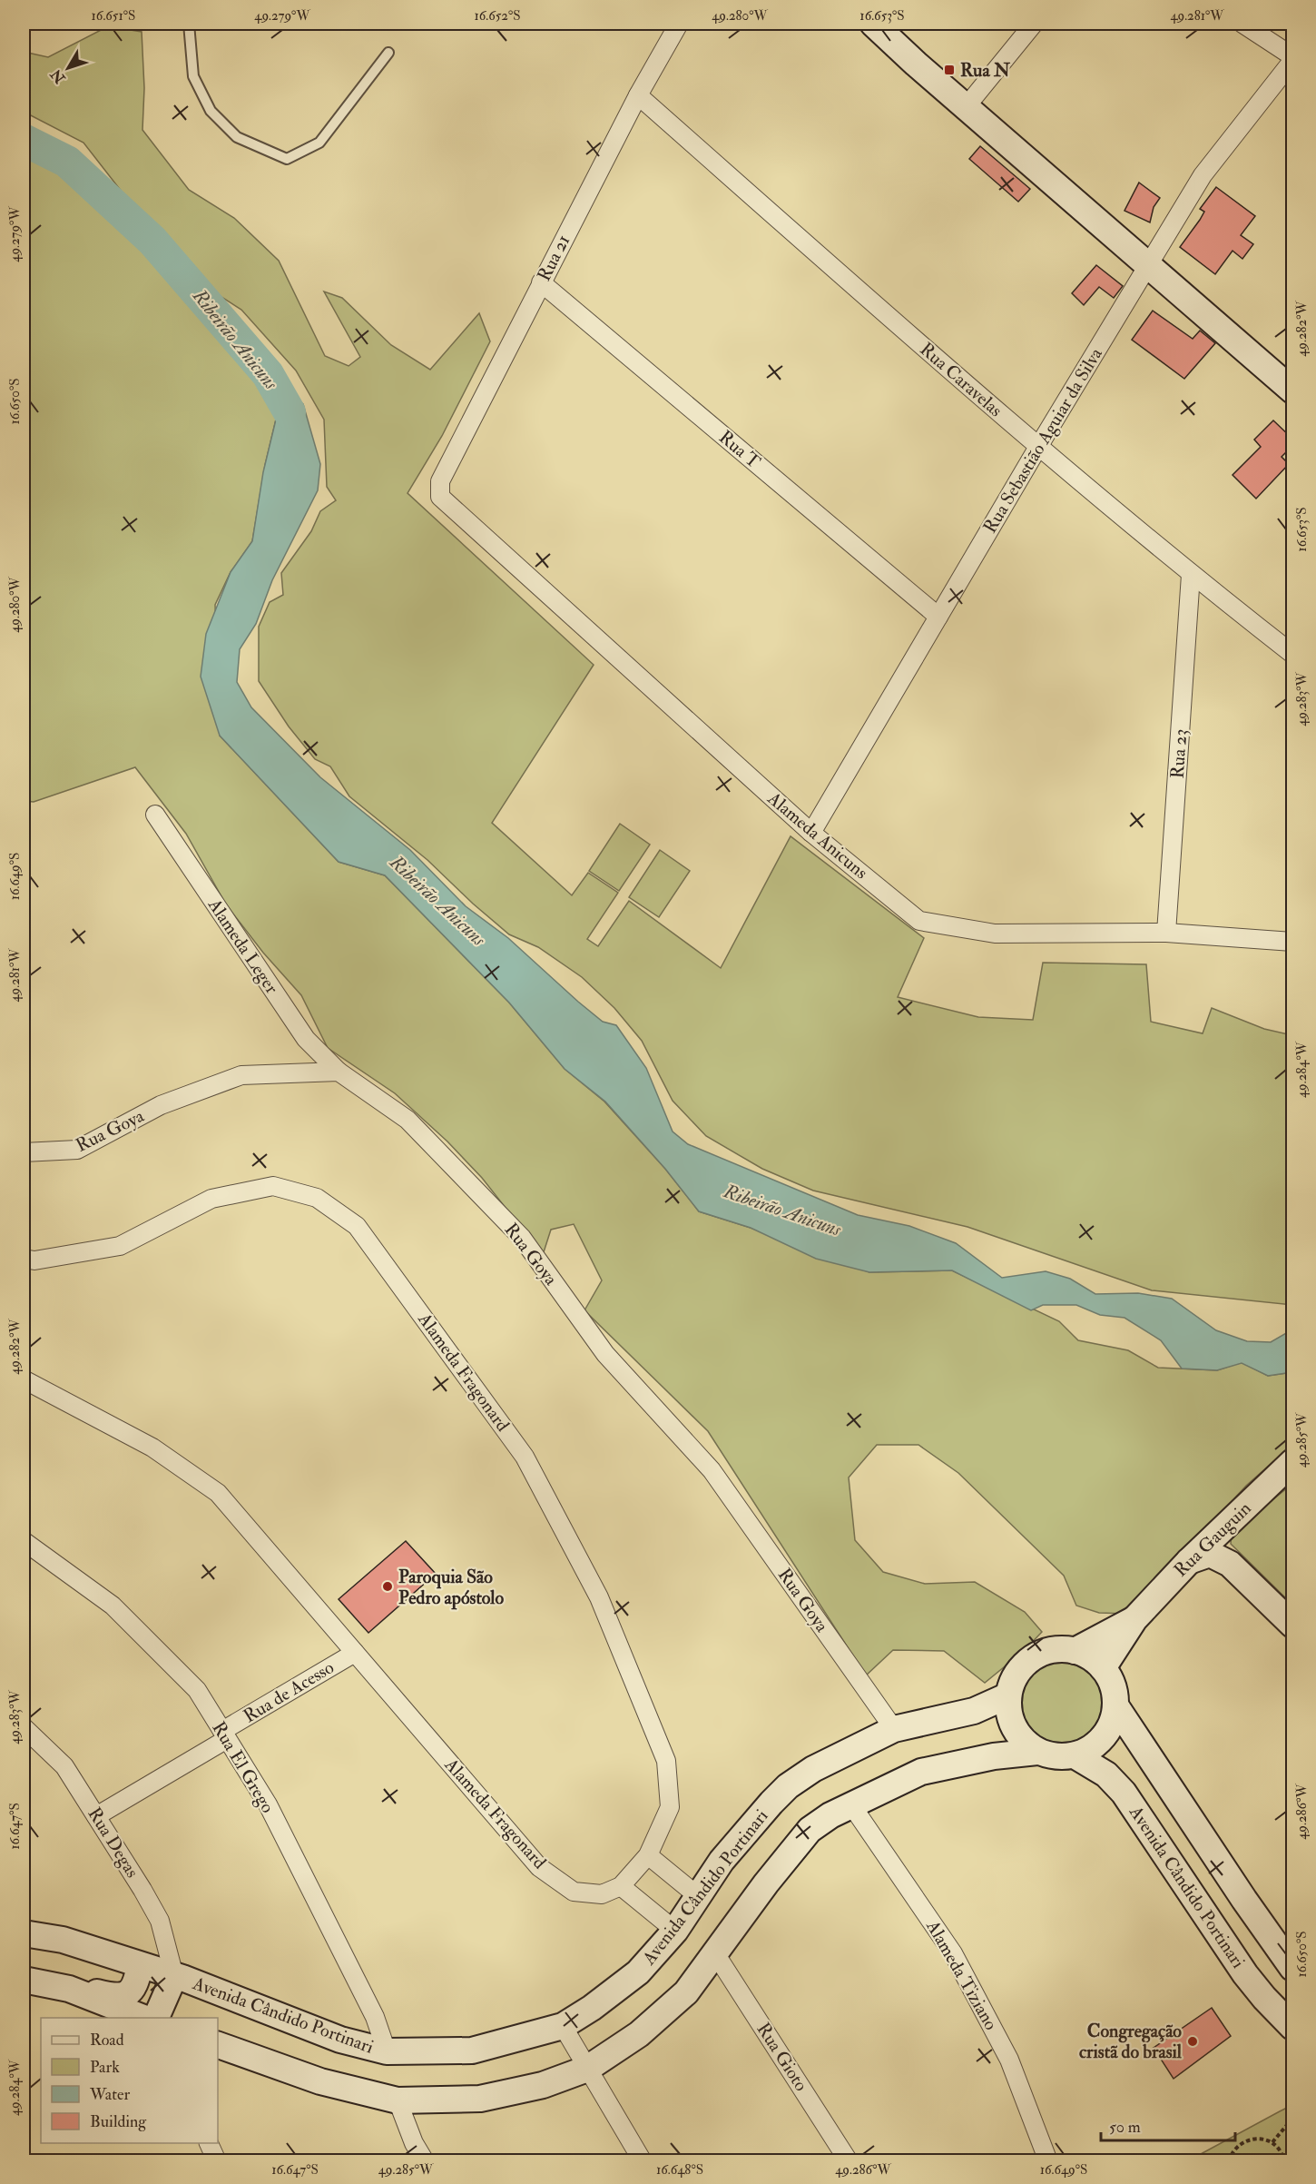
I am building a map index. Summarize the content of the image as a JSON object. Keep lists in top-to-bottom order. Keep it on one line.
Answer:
{"streets":{"street":["Rua 21","Rua Caravelas","Rua Sebastião Aguiar da Silva","Rua T","Rua 23","Alameda Anicuns","Alameda Leger","Rua Goya","Alameda Fragonard","Rua Gauguin","Rua de Acesso","Rua El Grego","Rua Degas","Avenida Cândido Portinari","Alameda Tiziano","Rua Gioto"]},"crossings":[["Rua 21","Rua Caravelas"],["Rua 21","Rua T"],["Rua 21","Alameda Anicuns"],["Rua Caravelas","Rua Sebastião Aguiar da Silva"],["Rua Caravelas","Rua 23"],["Rua Sebastião Aguiar da Silva","Rua T"],["Rua Sebastião Aguiar da Silva","Alameda Anicuns"],["Rua 23","Alameda Anicuns"],["Alameda Leger","Rua Goya"],["Rua Goya","Avenida Cândido Portinari"],["Alameda Fragonard","Rua de Acesso"],["Rua Gauguin","Avenida Cândido Portinari"],["Rua de Acesso","Rua El Grego"],["Rua de Acesso","Rua Degas"],["Rua El Grego","Avenida Cândido Portinari"],["Rua Degas","Avenida Cândido Portinari"]],"water":["Ribeirão Anicuns"],"places":{"transit":["Rua N"],"other":["Paroquia São Pedro apóstolo","Congregação cristã do brasil"]},"legend":["Road","Park","Water","Building"],"scale_bar":"50 m","north":"bottom left","coordinates":["16.651°S","49.279°W","16.652°S","49.280°W","16.653°S","49.281°W","49.282°W","16.650°S","49.283°W","16.649°S","49.284°W","49.285°W","49.286°W","16.647°S","16.648°S"]}
